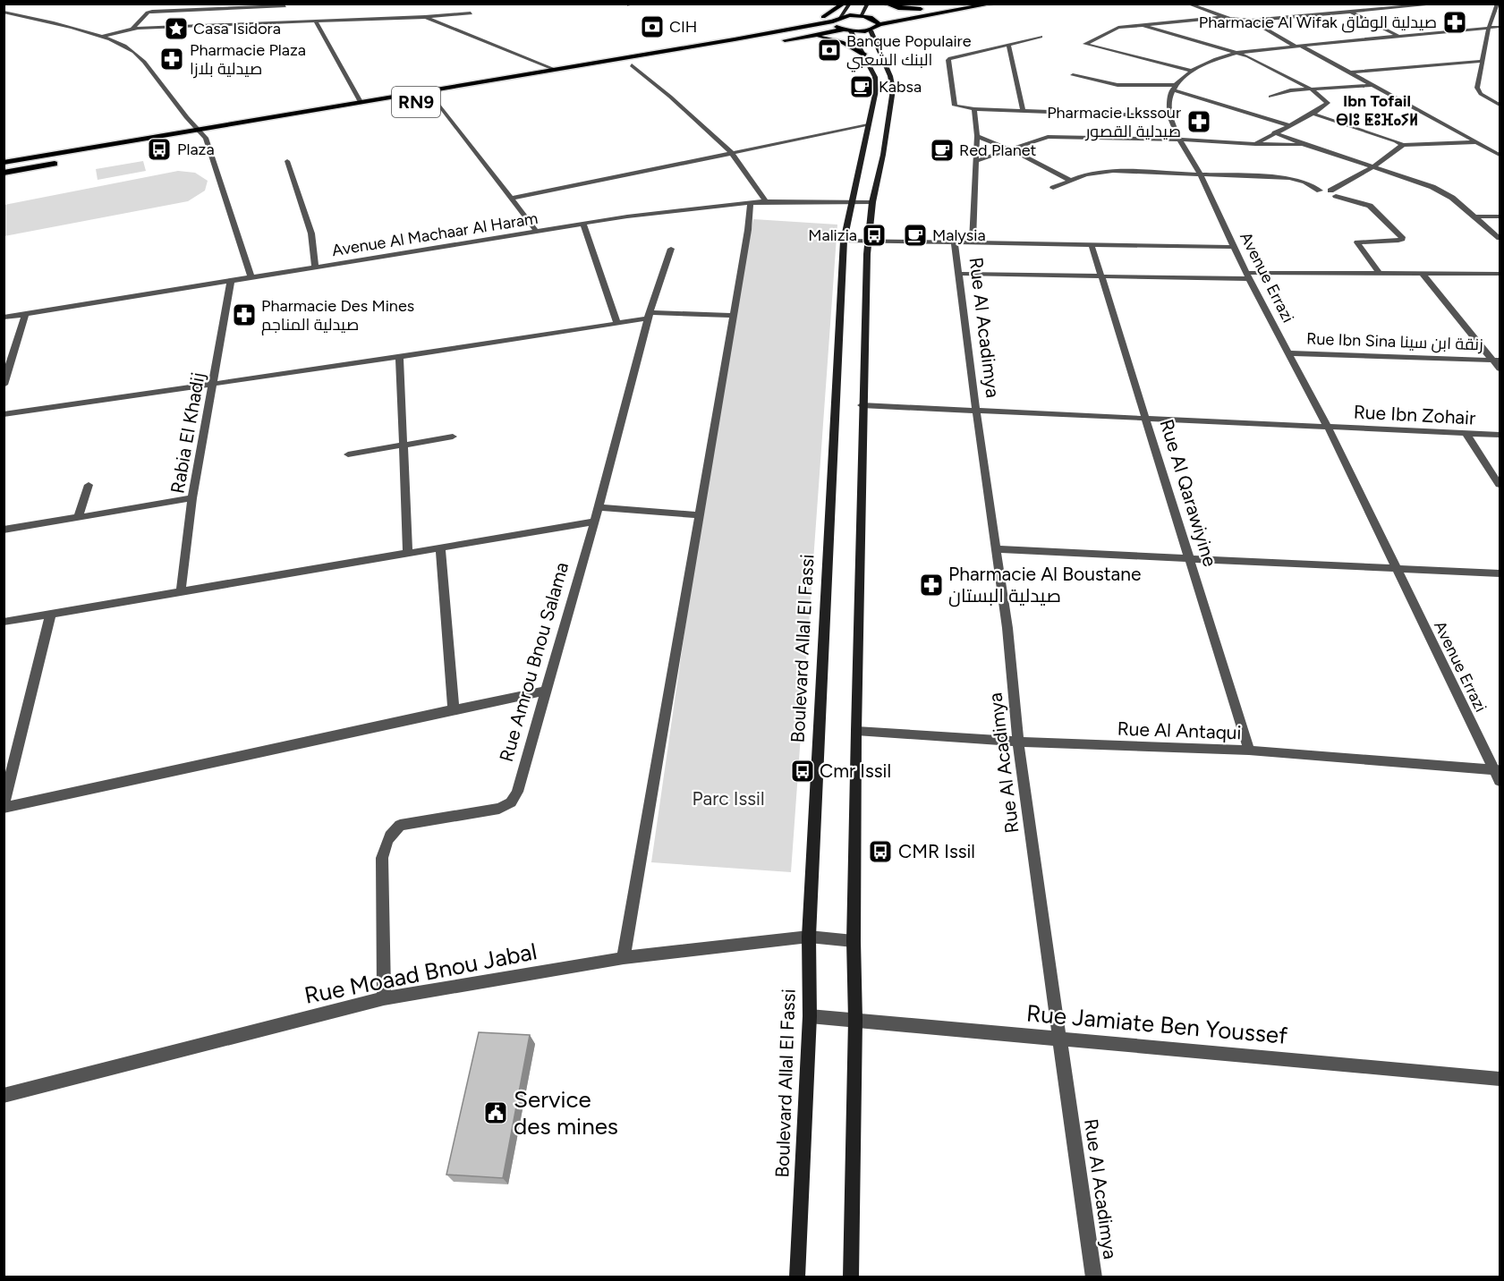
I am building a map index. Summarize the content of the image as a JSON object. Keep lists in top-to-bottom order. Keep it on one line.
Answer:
{"streets":{"main road":["RN9","Boulevard Allal El Fassi"],"street":["Avenue Al Machaar Al Haram","Avenue Errazi","Rue Al Acadimya","Rue Ibn Sina زنقة ابن سينا","Rue Ibn Zohair","Rabia El Khadij","Rue Al Qarawiyine","Rue Amrou Bnou Salama","Rue Al Antaqui","Rue Moaad Bnou Jabal","Rue Jamiate Ben Youssef"]},"crossings":[["Avenue Al Machaar Al Haram","Rabia El Khadij"],["Avenue Al Machaar Al Haram","Boulevard Allal El Fassi"],["Avenue Errazi","Rue Ibn Sina زنقة ابن سينا"],["Avenue Errazi","Rue Ibn Zohair"],["Avenue Errazi","Rue Al Antaqui"],["Rue Al Acadimya","Rue Ibn Zohair"],["Rue Al Acadimya","Rue Al Antaqui"],["Rue Al Acadimya","Rue Jamiate Ben Youssef"],["Rue Ibn Zohair","Rue Al Qarawiyine"],["Rue Al Qarawiyine","Rue Al Antaqui"],["Boulevard Allal El Fassi","Rue Moaad Bnou Jabal"],["Boulevard Allal El Fassi","Rue Jamiate Ben Youssef"],["Rue Amrou Bnou Salama","Rue Moaad Bnou Jabal"]],"districts":["Ibn Tofail ⴱⵏⵓ ⵟⵓⴼⴰⵢⵍ"],"parks":["Parc Issil"],"places":{"pharmacy":["Pharmacie Al Wifak صيدلية الوفاق","Pharmacie Plaza صيدلية بلازا","Pharmacie Lkssour صيدلية القصور","Pharmacie Des Mines صيدلية المناجم","Pharmacie Al Boustane صيدلية البستان"],"bank":["CIH","Banque Populaire البنك الشعبي"],"place":["Casa Isidora"],"cafe":["Kabsa","Red Planet","Malysia"],"bus stop":["Plaza","Malizia","Cmr Issil","CMR Issil"],"public building":["Service des mines"]}}
